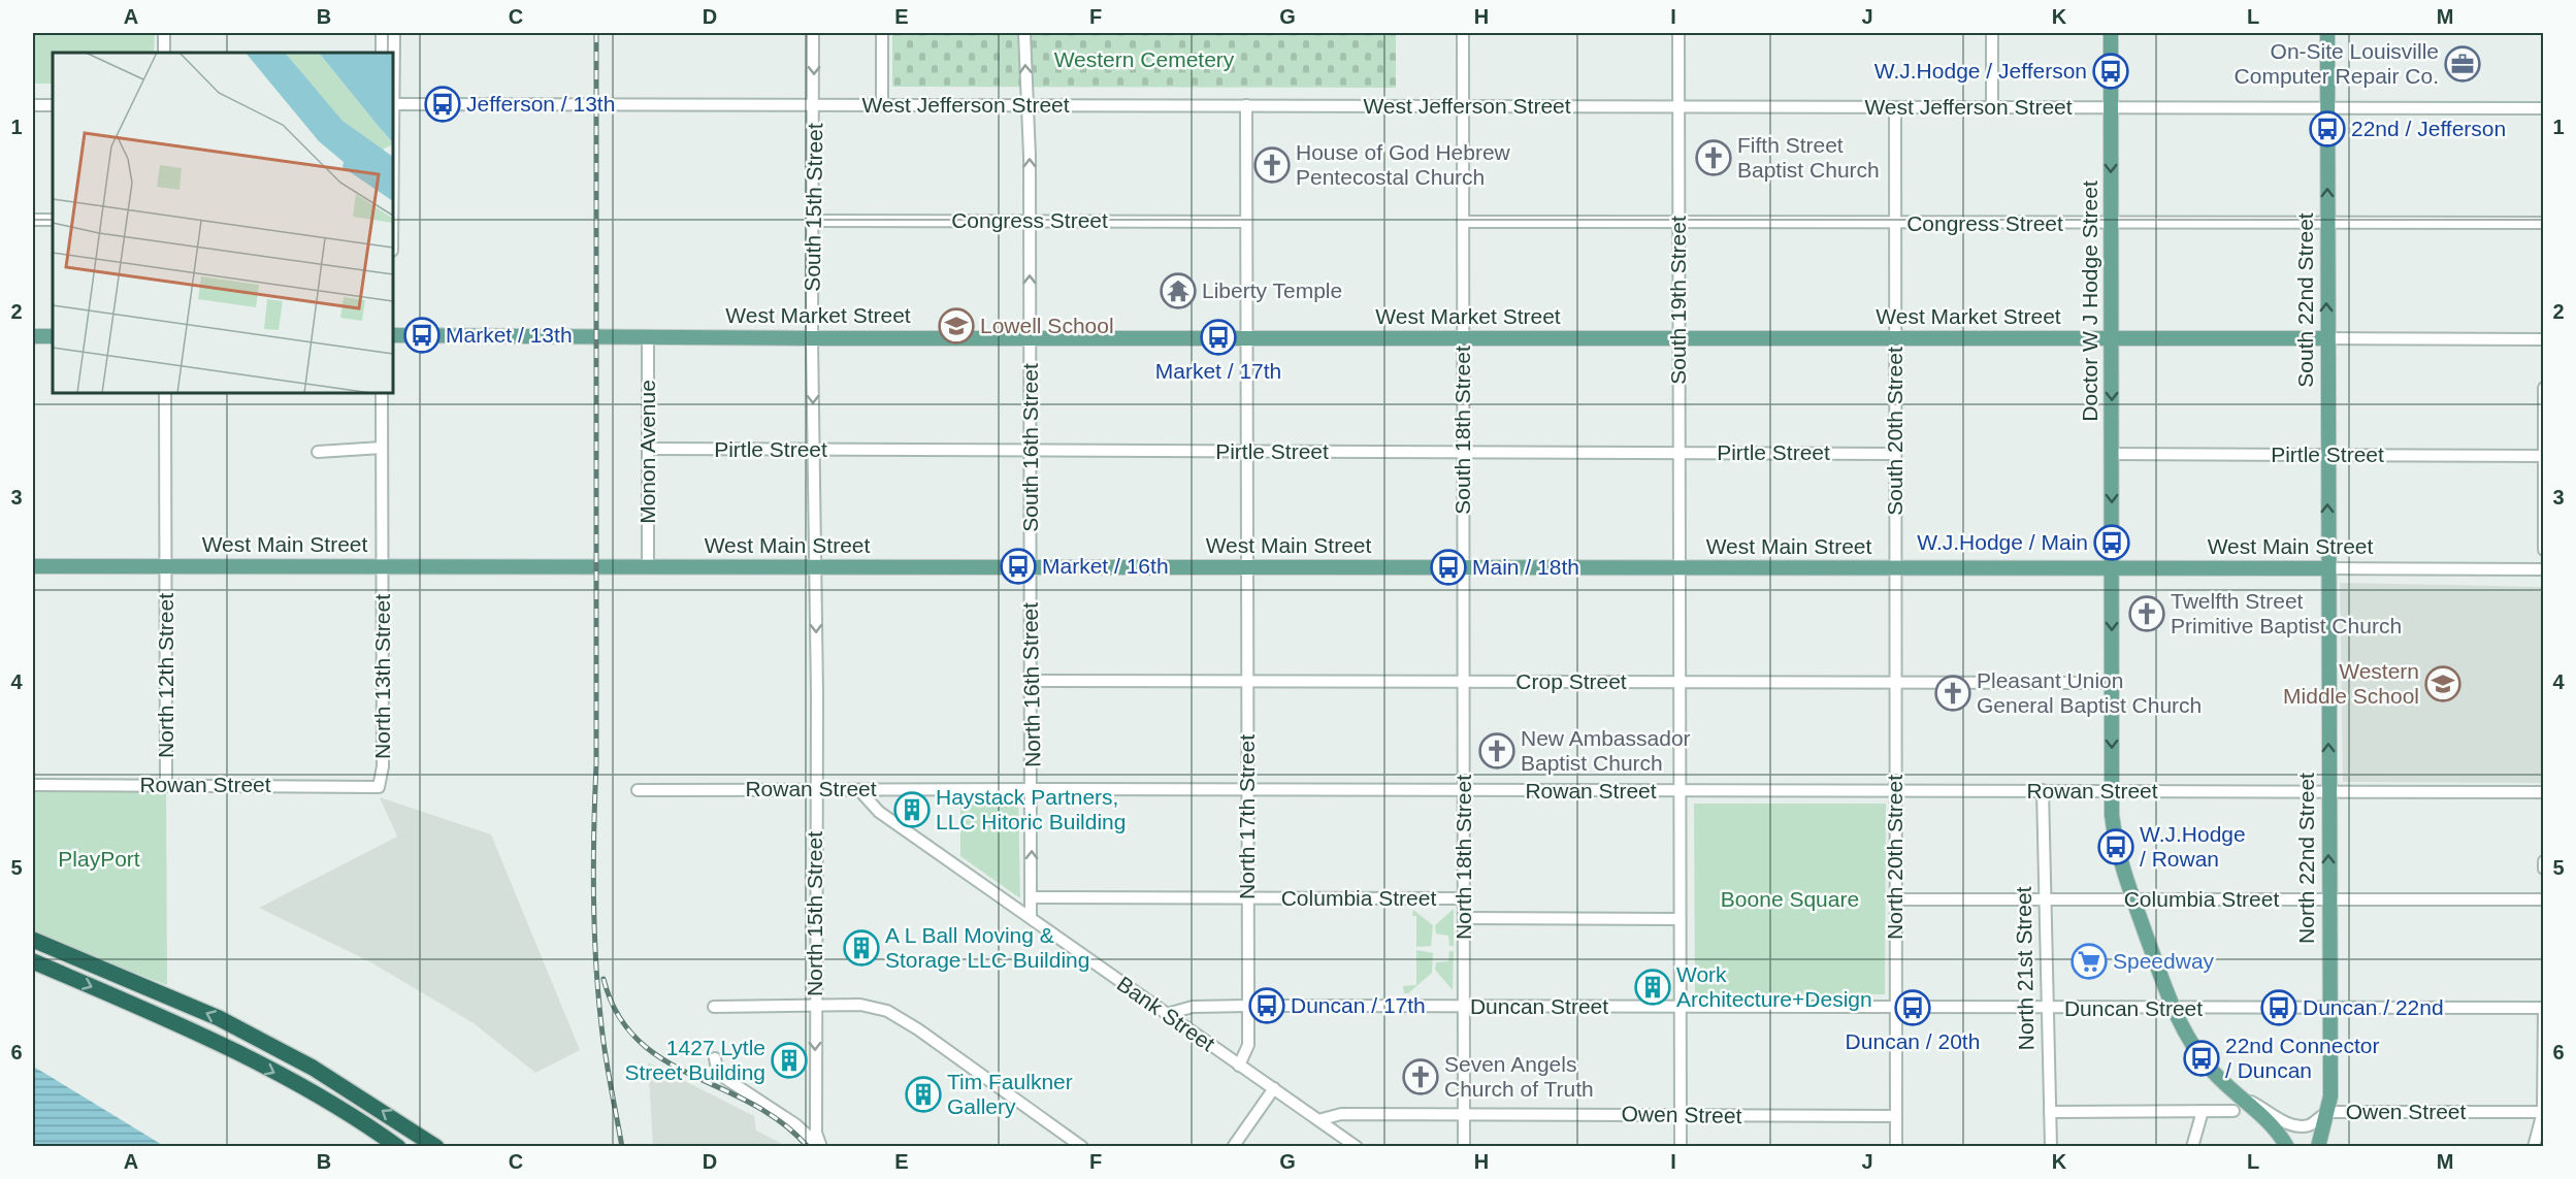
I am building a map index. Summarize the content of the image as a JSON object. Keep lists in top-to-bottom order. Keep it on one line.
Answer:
{"streets":{"main road":["South 22nd Street","Doctor W J Hodge Street","West Market Street","West Main Street","North 22nd Street"],"street":["West Jefferson Street","South 15th Street","Congress Street","South 19th Street","South 18th Street","South 20th Street","South 16th Street","Pirtle Street","Monon Avenue","North 12th Street","North 13th Street","Crop Street","North 16th Street","Rowan Street","North 17th Street","North 18th Street","North 20th Street","Columbia Street","North 15th Street","North 21st Street","Duncan Street","Bank Street","Owen Street"]},"crossings":[["West Jefferson Street","South 15th Street"],["West Jefferson Street","South 19th Street"],["West Jefferson Street","South 22nd Street"],["West Jefferson Street","Doctor W J Hodge Street"],["West Jefferson Street","South 18th Street"],["West Jefferson Street","South 20th Street"],["West Jefferson Street","South 16th Street"],["West Jefferson Street","North 17th Street"],["South 15th Street","Congress Street"],["South 15th Street","West Market Street"],["South 15th Street","Pirtle Street"],["South 15th Street","West Main Street"],["South 15th Street","North 15th Street"],["Congress Street","South 19th Street"],["Congress Street","South 22nd Street"],["Congress Street","Doctor W J Hodge Street"],["Congress Street","South 18th Street"],["Congress Street","South 20th Street"],["Congress Street","South 16th Street"],["Congress Street","North 17th Street"],["South 19th Street","West Market Street"],["South 19th Street","Pirtle Street"],["South 19th Street","West Main Street"],["South 19th Street","Crop Street"],["South 19th Street","Rowan Street"],["South 19th Street","Columbia Street"],["South 19th Street","Duncan Street"],["South 19th Street","Owen Street"],["South 22nd Street","West Market Street"],["South 22nd Street","Pirtle Street"],["South 22nd Street","West Main Street"],["South 22nd Street","North 22nd Street"],["Doctor W J Hodge Street","West Market Street"],["Doctor W J Hodge Street","Pirtle Street"],["Doctor W J Hodge Street","West Main Street"],["West Market Street","South 18th Street"],["West Market Street","South 20th Street"],["West Market Street","South 16th Street"],["West Market Street","Monon Avenue"],["West Market Street","North 17th Street"],["South 18th Street","Pirtle Street"],["South 18th Street","West Main Street"],["South 18th Street","North 18th Street"],["South 20th Street","Pirtle Street"],["South 20th Street","West Main Street"],["South 20th Street","North 20th Street"],["South 16th Street","Pirtle Street"],["South 16th Street","West Main Street"],["South 16th Street","North 16th Street"],["Pirtle Street","Monon Avenue"],["Pirtle Street","North 17th Street"],["Monon Avenue","West Main Street"],["West Main Street","North 12th Street"],["West Main Street","North 13th Street"],["West Main Street","North 16th Street"],["West Main Street","North 17th Street"],["West Main Street","North 18th Street"],["West Main Street","North 20th Street"],["West Main Street","North 22nd Street"],["West Main Street","North 15th Street"],["North 12th Street","Rowan Street"],["North 13th Street","Rowan Street"],["Crop Street","North 16th Street"],["Crop Street","North 17th Street"],["Crop Street","North 18th Street"],["Crop Street","North 20th Street"],["North 16th Street","Rowan Street"],["North 16th Street","Columbia Street"],["North 16th Street","Bank Street"],["Rowan Street","North 17th Street"],["Rowan Street","North 18th Street"],["Rowan Street","North 20th Street"],["Rowan Street","North 22nd Street"],["Rowan Street","North 15th Street"],["Rowan Street","North 21st Street"],["Rowan Street","Bank Street"],["North 17th Street","Columbia Street"],["North 17th Street","Duncan Street"],["North 17th Street","Bank Street"],["North 18th Street","Columbia Street"],["North 18th Street","Duncan Street"],["North 18th Street","Owen Street"],["North 20th Street","Columbia Street"],["North 20th Street","Duncan Street"],["North 20th Street","Owen Street"],["North 22nd Street","Columbia Street"],["North 22nd Street","Duncan Street"],["North 22nd Street","Owen Street"],["Columbia Street","North 21st Street"],["North 21st Street","Duncan Street"],["Duncan Street","Bank Street"],["Bank Street","Owen Street"]],"one_way":["South 22nd Street","Doctor W J Hodge Street","South 16th Street","North 22nd Street","North 15th Street"],"parks":["Western Cemetery","PlayPort","Boone Square"],"places":{"office":["On-Site Louisville Computer Repair Co."],"bus stop":["W.J.Hodge / Jefferson","Jefferson / 13th","22nd / Jefferson","Market / 13th","Market / 17th","W.J.Hodge / Main","Market / 16th","Main / 18th","W.J.Hodge / Rowan","Duncan / 17th","Duncan / 20th","Duncan / 22nd","22nd Connector / Duncan"],"church":["Fifth Street Baptist Church","House of God Hebrew Pentecostal Church","Twelfth Street Primitive Baptist Church","Pleasant Union General Baptist Church","New Ambassador Baptist Church","Seven Angels Church of Truth"],"temple":["Liberty Temple"],"school or university":["Lowell School","Western Middle School"],"building":["Haystack Partners, LLC Hitoric Building","A L Ball Moving & Storage LLC Building","Work Architecture+Design","1427 Lytle Street Building","Tim Faulkner Gallery"],"supermarket":["Speedway"]},"grid":{"columns":["A","B","C","D","E","F","G","H","I","J","K","L","M"],"rows":["1","2","3","4","5","6"]}}
